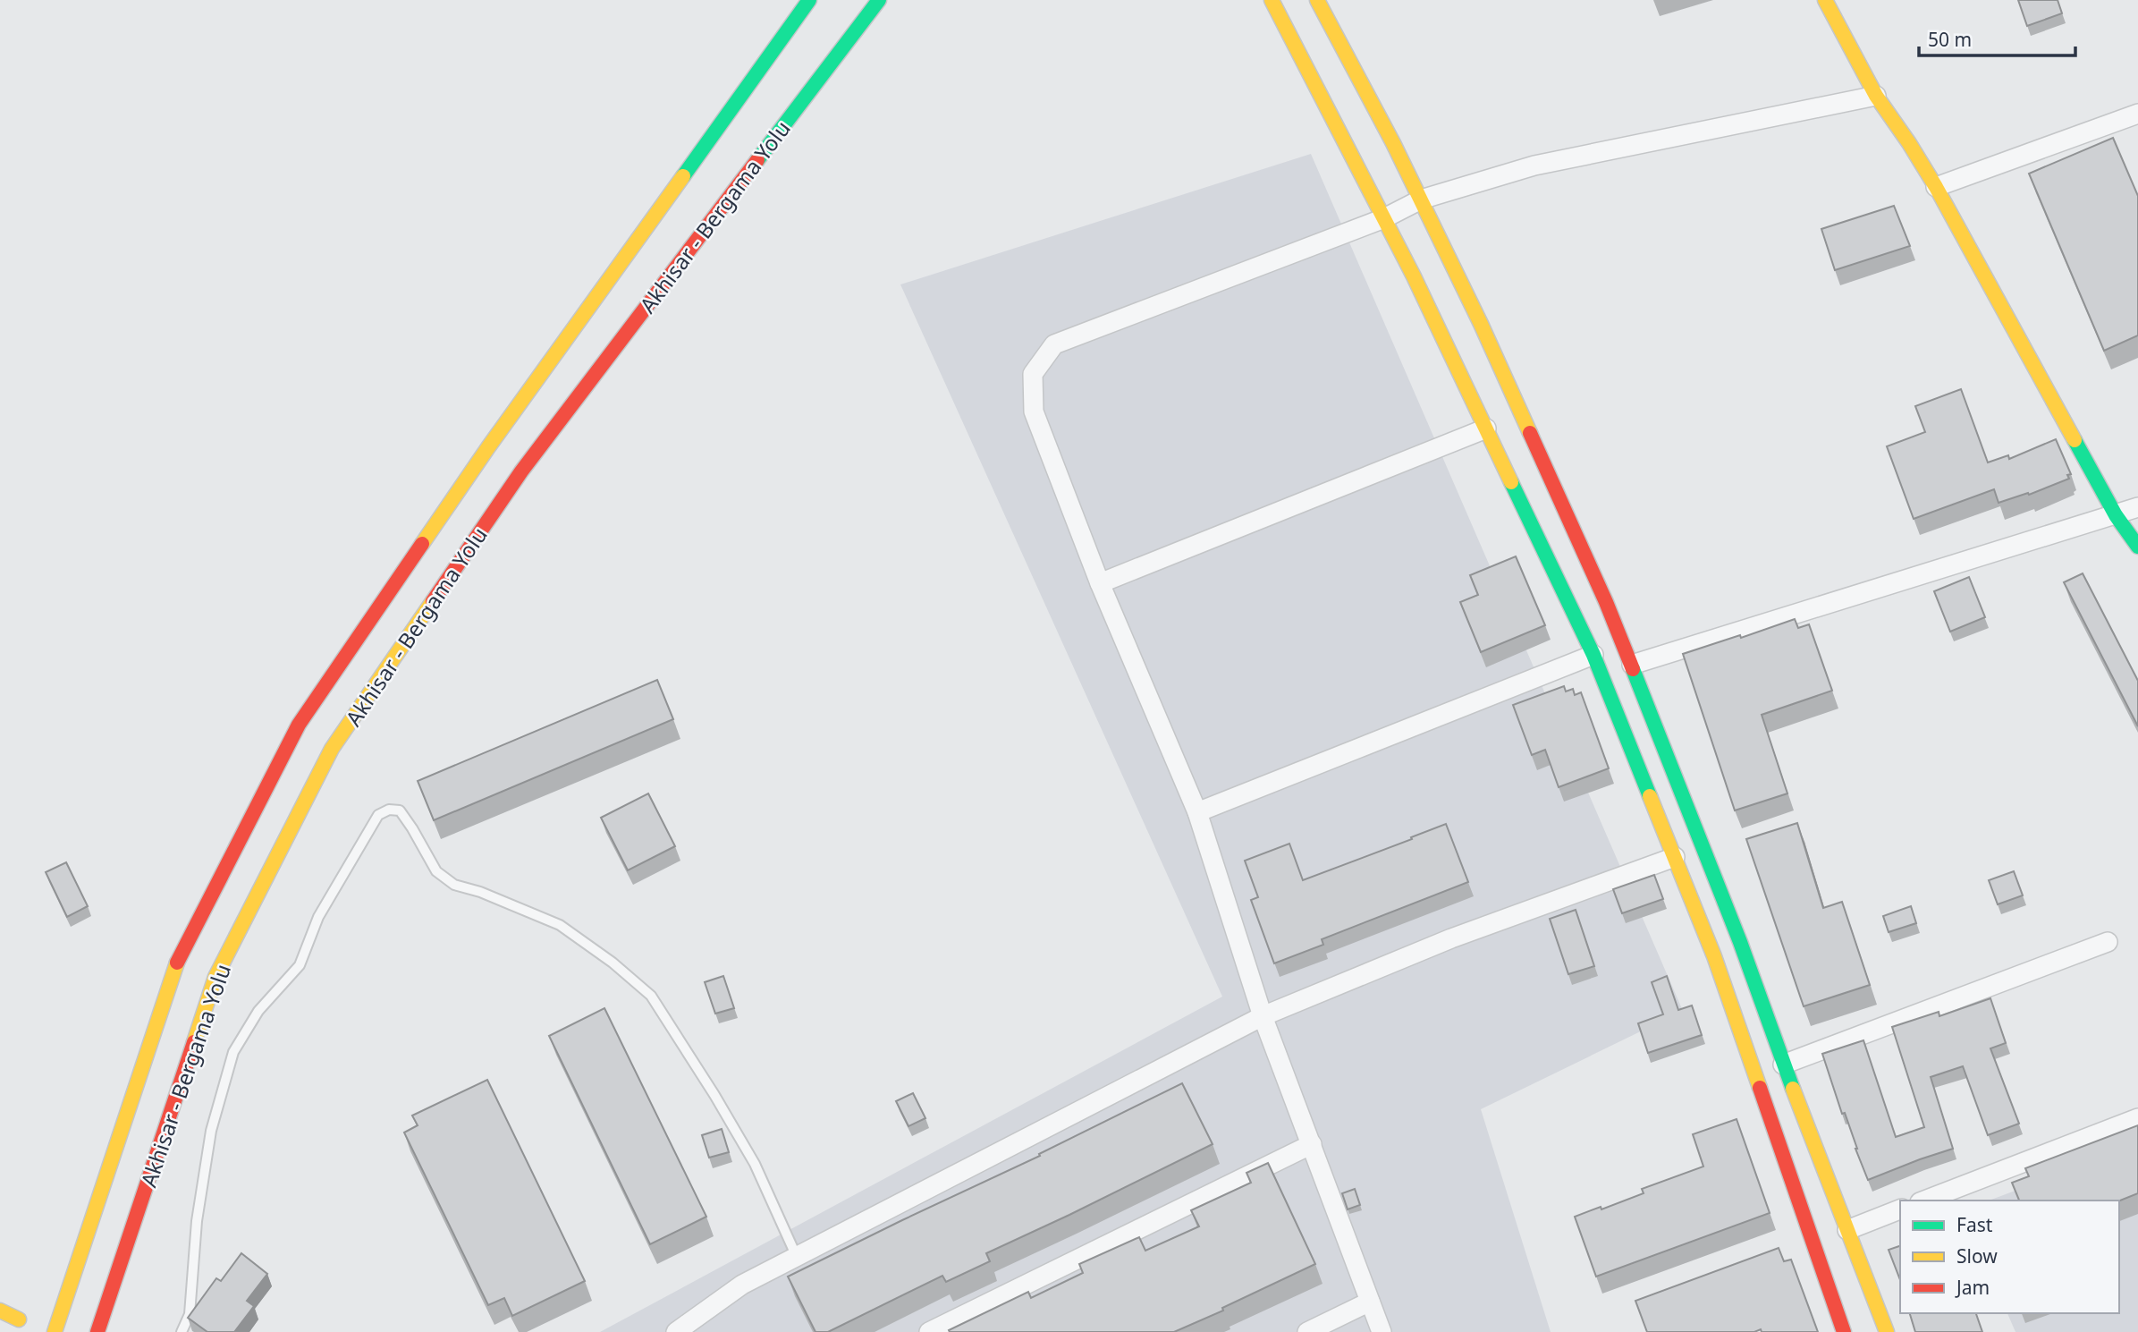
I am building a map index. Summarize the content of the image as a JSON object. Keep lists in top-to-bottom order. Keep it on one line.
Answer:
{"streets":{"main road":["Akhisar - Bergama Yolu"]},"legend":["Fast","Slow","Jam"],"scale_bar":"50 m"}
